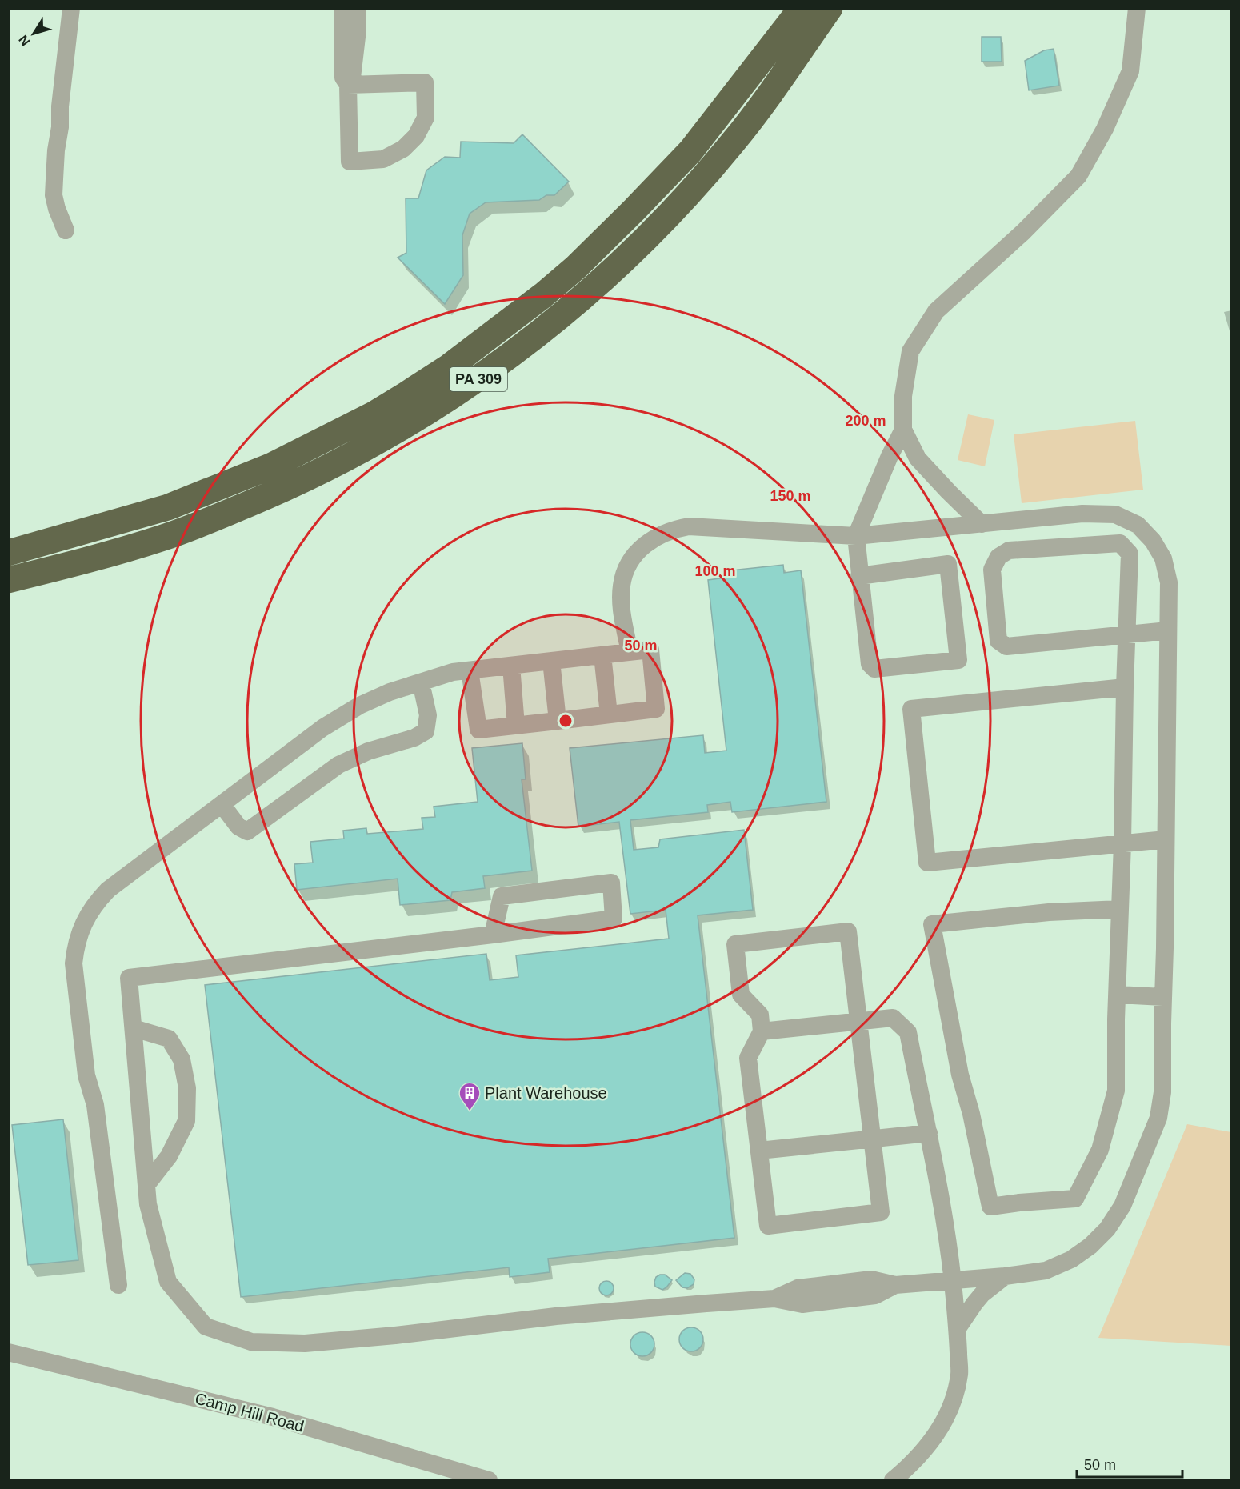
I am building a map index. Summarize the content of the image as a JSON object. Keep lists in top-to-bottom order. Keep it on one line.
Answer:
{"streets":{"highway":["PA 309"],"street":["Camp Hill Road"]},"places":{"building":["Plant Warehouse"]},"scale_bar":"50 m","north":"bottom left","rings":["200 m","150 m","100 m","50 m"]}
